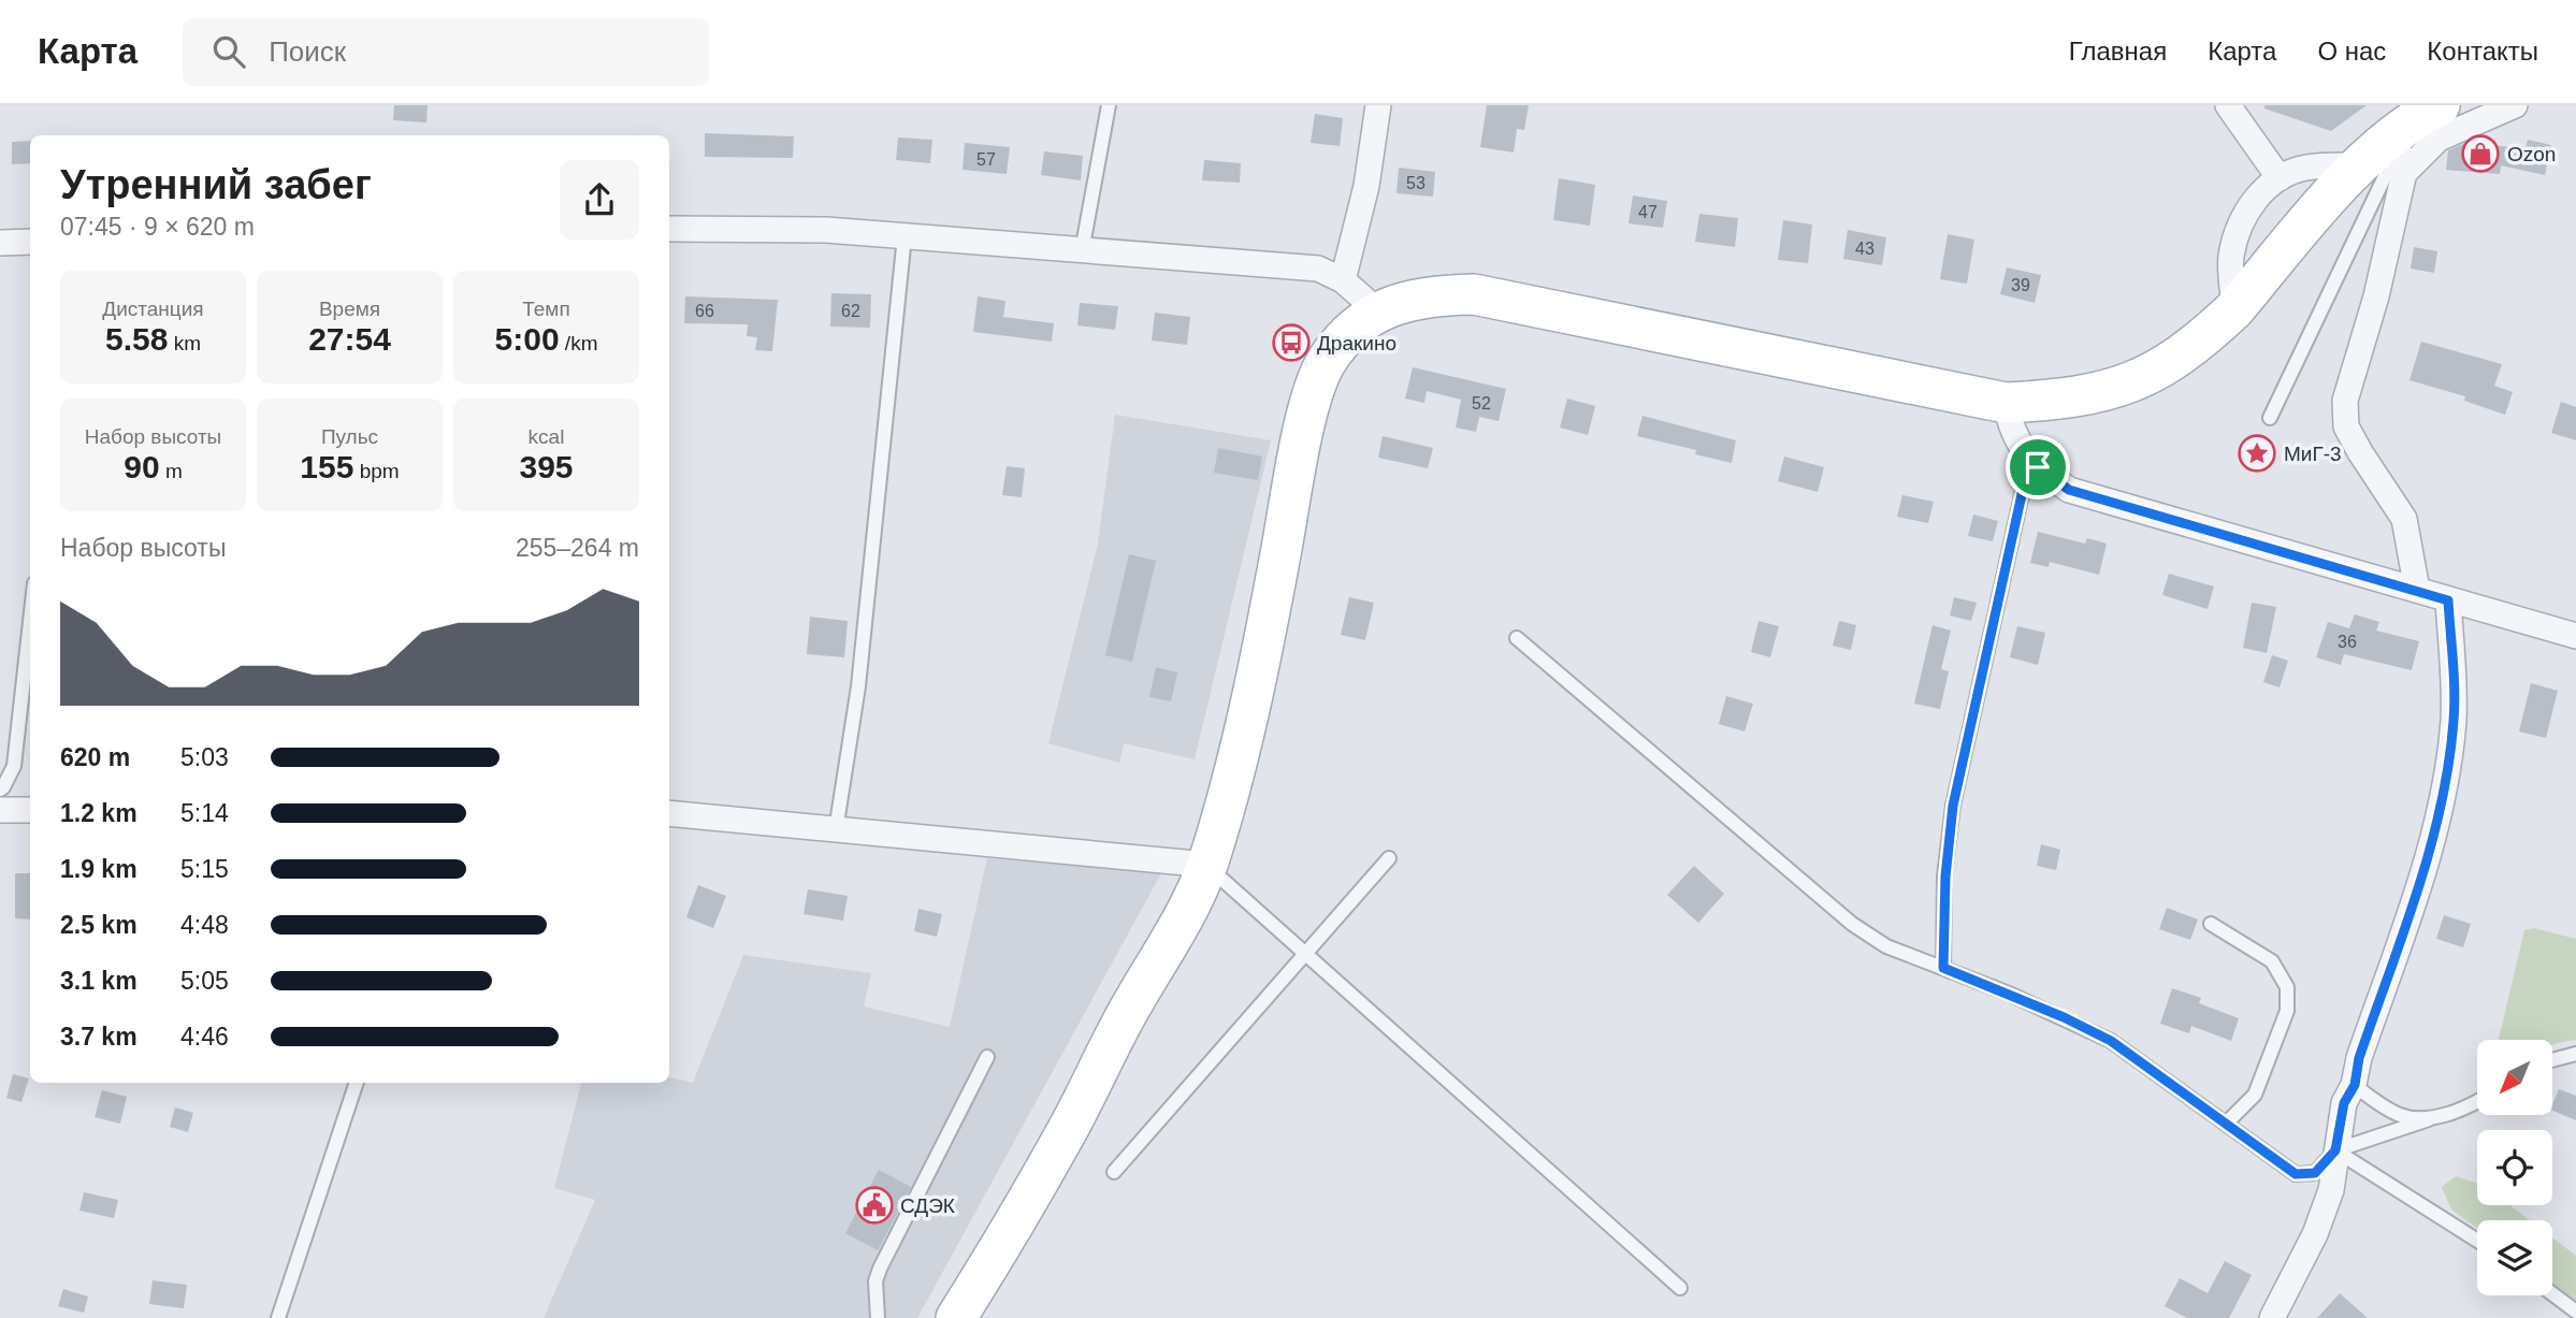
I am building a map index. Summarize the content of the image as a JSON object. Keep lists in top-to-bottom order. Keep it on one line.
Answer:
{"places":{"shop":["Ozon"],"bus stop":["Дракино"],"place":["МиГ-3"],"public building":["СДЭК"]},"house_numbers":["57","53","47","43","39","66","62","52","36"],"north":"bottom left","page":{"header":"Карта","search":"Поиск","nav":["Главная","Карта","О нас","Контакты"],"heading":["Утренний забег","07:45 · 9 × 620 m"],"stats":[["Дистанция","5.58 km"],["Время","27:54"],["Темп","5:00 /km"],["Набор высоты","90 m"],["Пульс","155 bpm"],["kcal","395"]],"chart":["Набор высоты","255–264 m"],"list":[{"name":"620 m","note":"5:03"},{"name":"1.2 km","note":"5:14"},{"name":"1.9 km","note":"5:15"},{"name":"2.5 km","note":"4:48"},{"name":"3.1 km","note":"5:05"},{"name":"3.7 km","note":"4:46"}]}}
